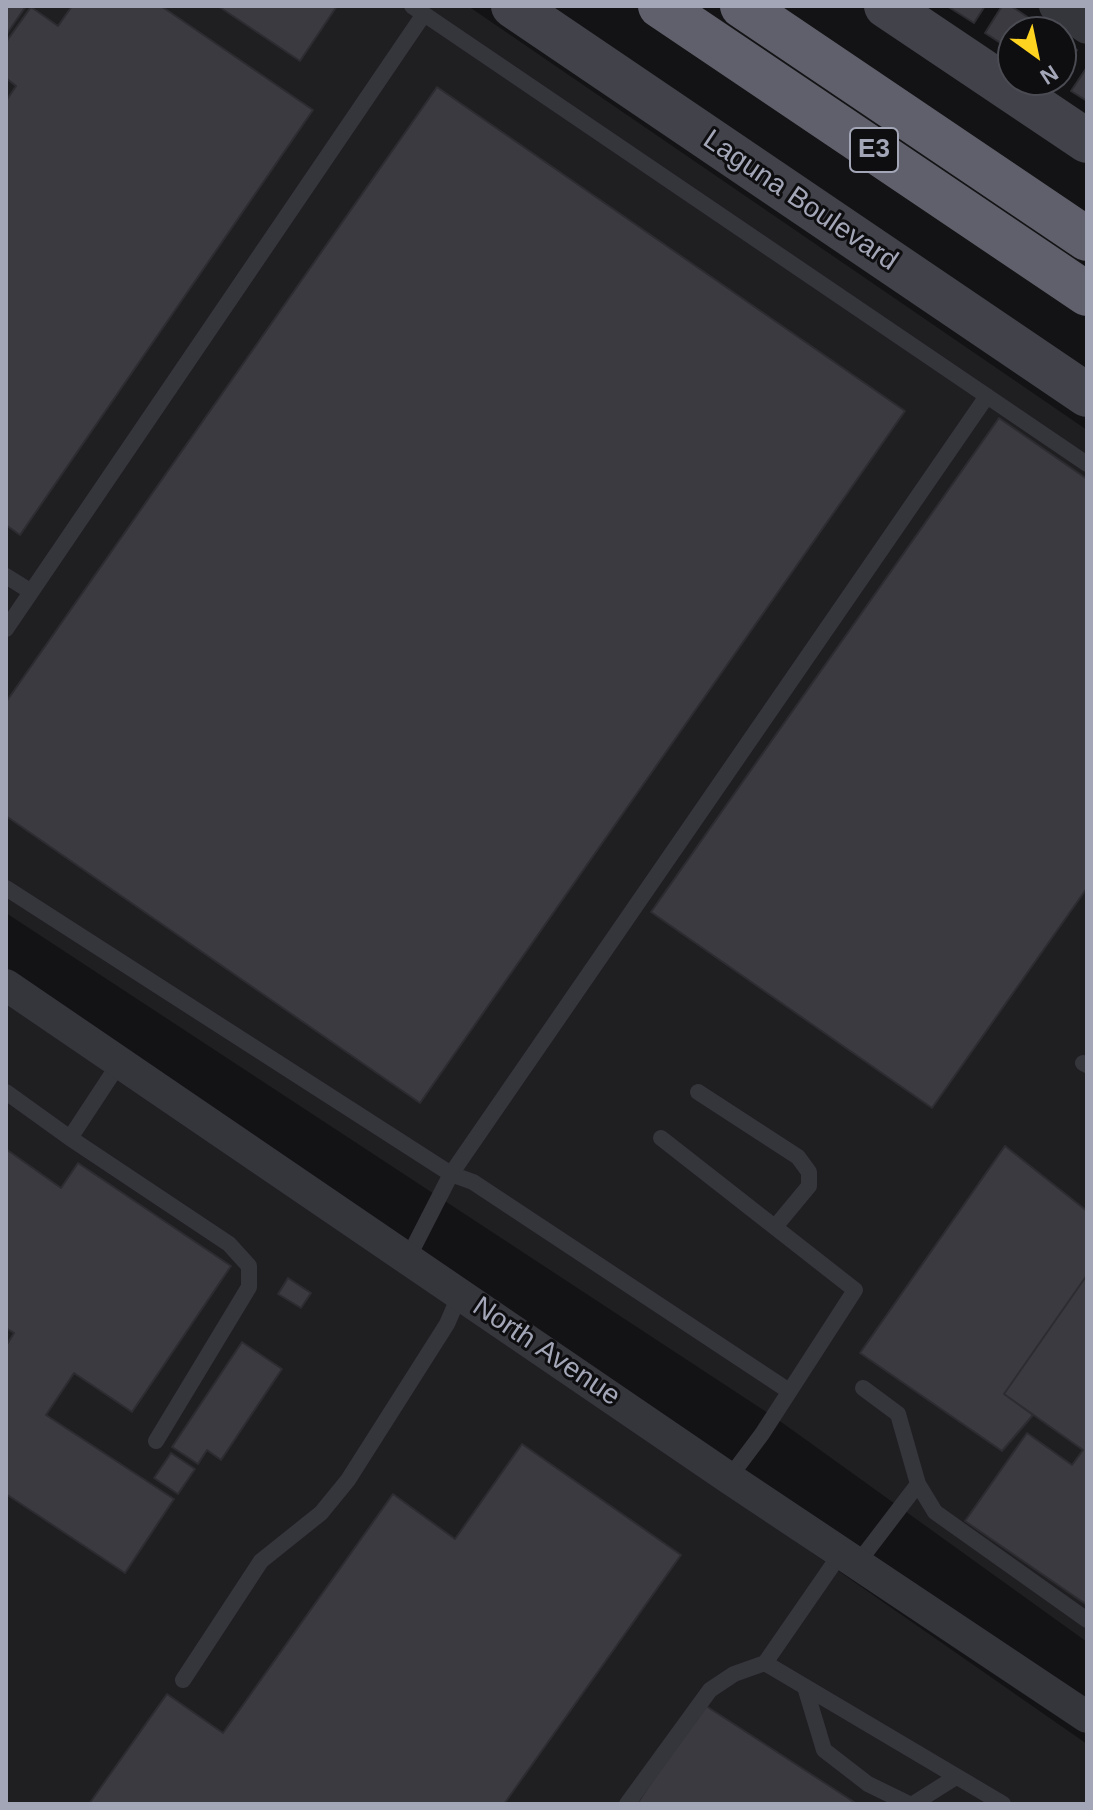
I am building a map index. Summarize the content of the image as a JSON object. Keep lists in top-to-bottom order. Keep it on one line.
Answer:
{"streets":{"highway":["E3"],"main road":["Laguna Boulevard"],"street":["North Avenue"]},"north":"bottom right"}
